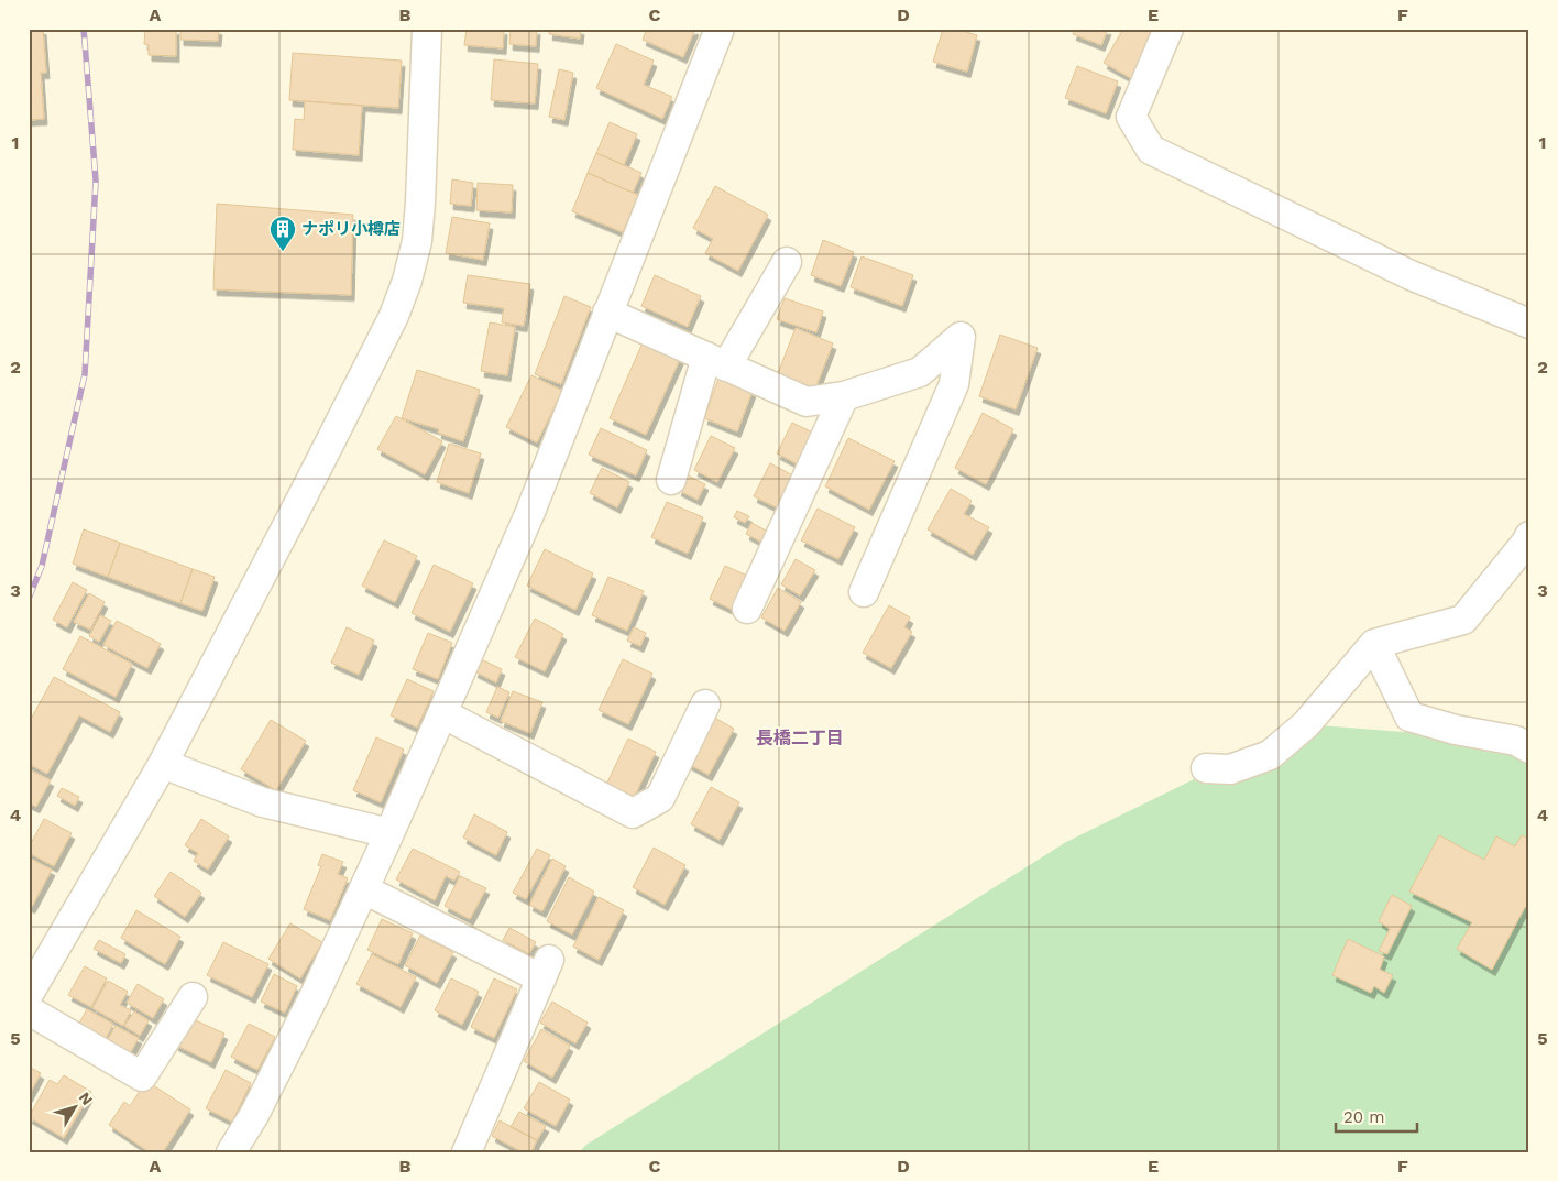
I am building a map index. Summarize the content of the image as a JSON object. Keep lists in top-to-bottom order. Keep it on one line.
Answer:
{"districts":["長橋二丁目"],"places":{"building":["ナポリ小樽店"]},"scale_bar":"20 m","north":"top right","grid":{"columns":["A","B","C","D","E","F"],"rows":["1","2","3","4","5"]}}
